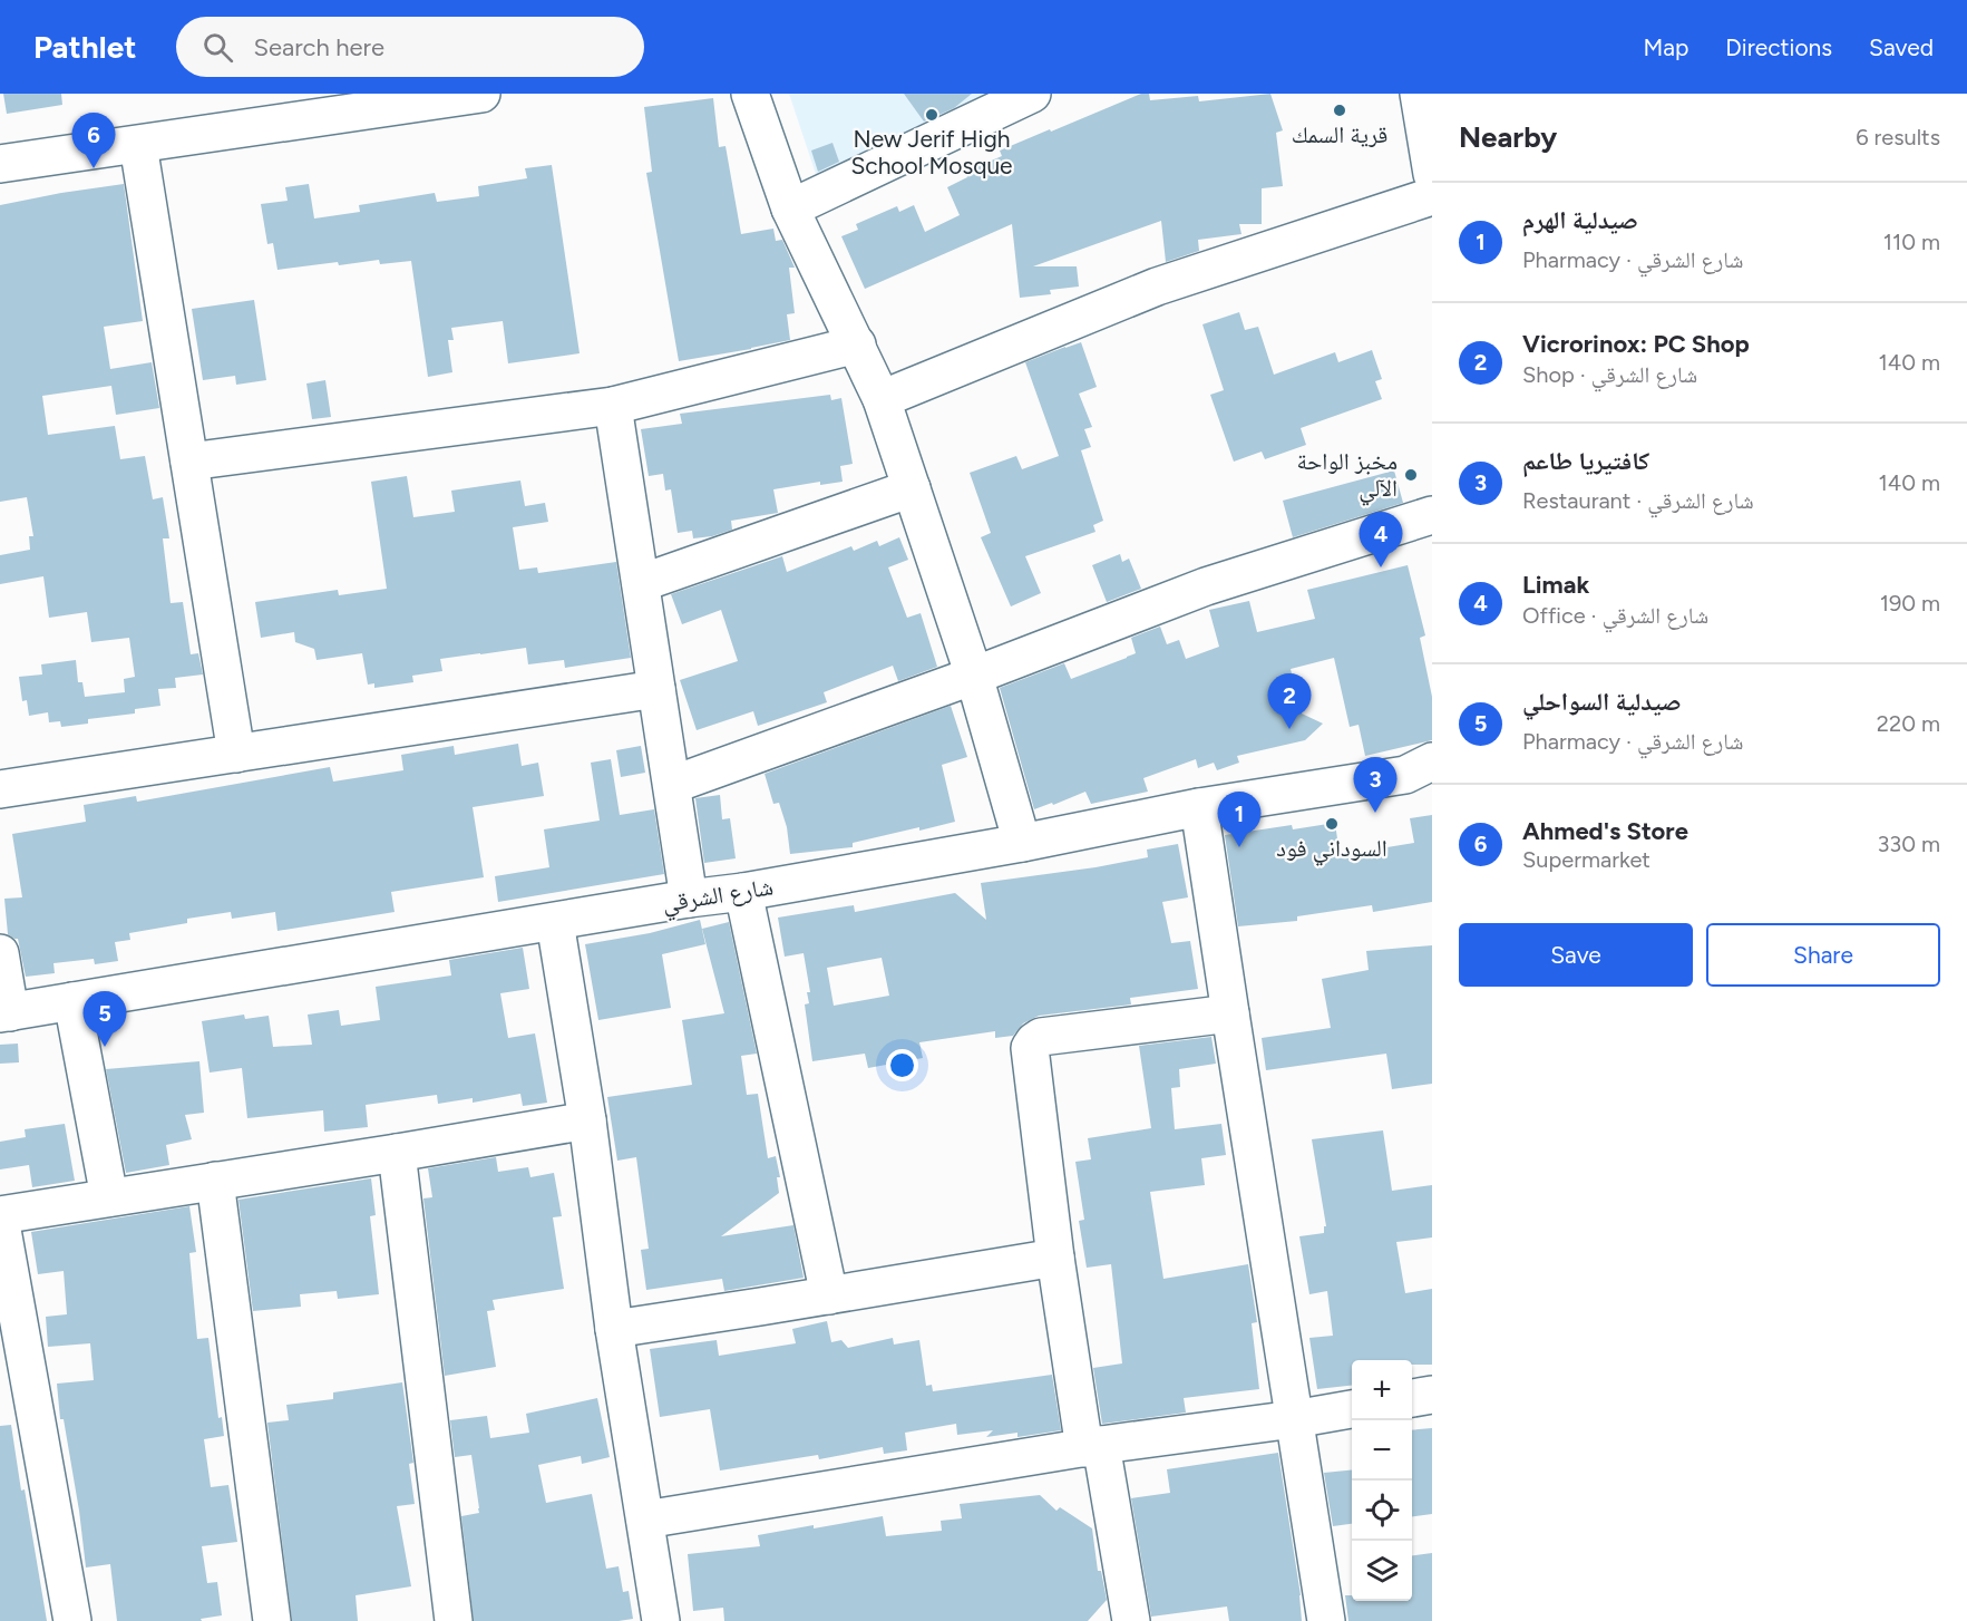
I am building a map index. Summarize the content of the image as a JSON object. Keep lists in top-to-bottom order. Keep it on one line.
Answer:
{"streets":{"street":["شارع الشرقي"]},"places":["قرية السمك","New Jerif High School Mosque","مخبز الواحة الآلي","السوداني فود"],"page":{"header":"Pathlet","search":"Search here","nav":["Map","Directions","Saved"],"heading":["Nearby","6 results"],"pins":["6","4","2","3","1","5"],"list":[{"mark":"1","name":"صيدلية الهرم","note":"Pharmacy · شارع الشرقي","value":"110 m"},{"mark":"2","name":"Vicrorinox: PC Shop","note":"Shop · شارع الشرقي","value":"140 m"},{"mark":"3","name":"كافتيريا طاعم","note":"Restaurant · شارع الشرقي","value":"140 m"},{"mark":"4","name":"Limak","note":"Office · شارع الشرقي","value":"190 m"},{"mark":"5","name":"صيدلية السواحلي","note":"Pharmacy · شارع الشرقي","value":"220 m"},{"mark":"6","name":"Ahmed's Store","note":"Supermarket","value":"330 m"}],"buttons":["Save","Share"],"map_buttons":["+","−"]}}
